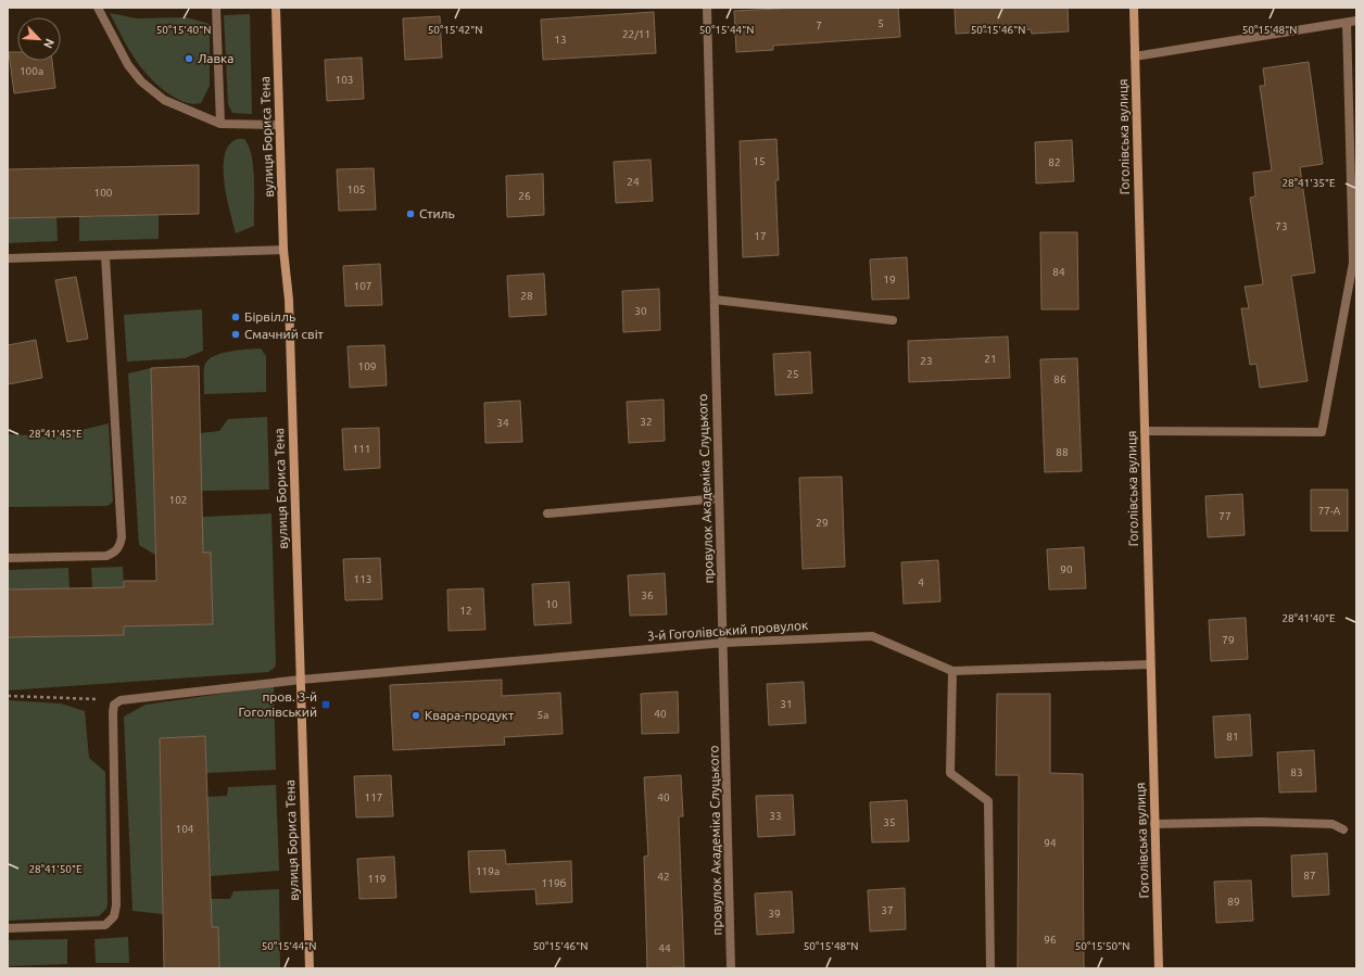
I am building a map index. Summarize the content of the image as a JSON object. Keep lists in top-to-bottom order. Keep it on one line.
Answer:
{"streets":{"street":["вулиця Бориса Тена","Гоголівська вулиця","провулок Академіка Слуцького","3-й Гоголівський провулок"]},"crossings":[["вулиця Бориса Тена","3-й Гоголівський провулок"],["Гоголівська вулиця","3-й Гоголівський провулок"],["провулок Академіка Слуцького","3-й Гоголівський провулок"]],"places":{"other":["Лавка","Стиль","Бірвілль","Смачний світ","Квара-продукт"],"transit":["пров. 3-й Гоголівський"]},"house_numbers":["5","7","22/11","13","100а","103","15","82","24","105","100","26","73","17","84","19","107","28","30","21","23","109","25","86","32","34","111","88","102","77-А","77","29","90","113","4","36","10","12","79","31","40","5а","81","83","117","40","33","35","104","94","119а","87","42","119","119б","89","37","39","96","44"],"north":"bottom right","coordinates":["50°15'40\"N","50°15'42\"N","50°15'44\"N","50°15'46\"N","50°15'48\"N","28°41'35\"E","28°41'45\"E","28°41'40\"E","28°41'50\"E","50°15'50\"N"]}
